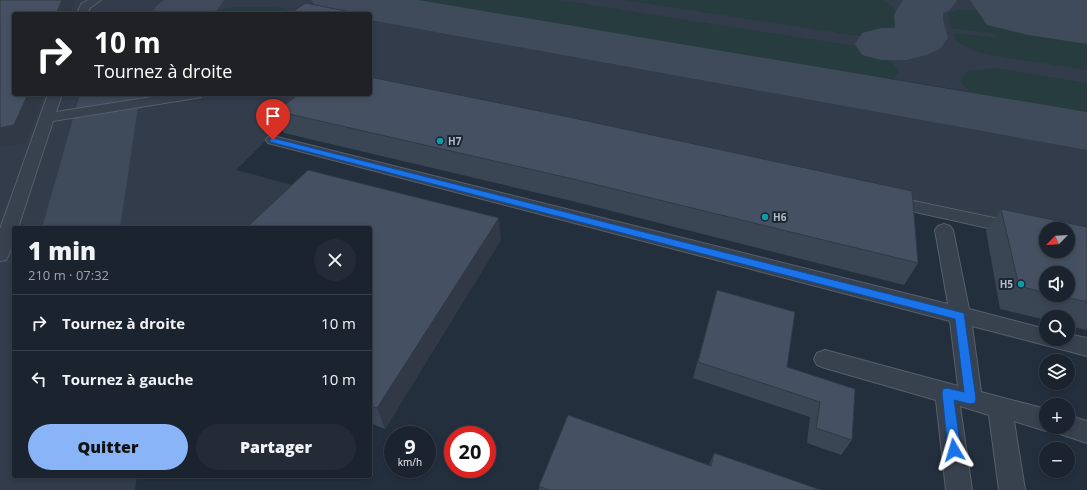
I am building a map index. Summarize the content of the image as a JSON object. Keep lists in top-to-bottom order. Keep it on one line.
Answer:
{"places":["H7","H6","H5"],"north":"bottom left","page":{"turn":["10 m","Tournez à droite"],"map_buttons":["+","−"],"heading":["1 min","210 m · 07:32"],"list":[{"name":"Tournez à droite","value":"10 m"},{"name":"Tournez à gauche","value":"10 m"}],"buttons":["Quitter","Partager"],"speed":"9 km/h","limit":"20"}}
